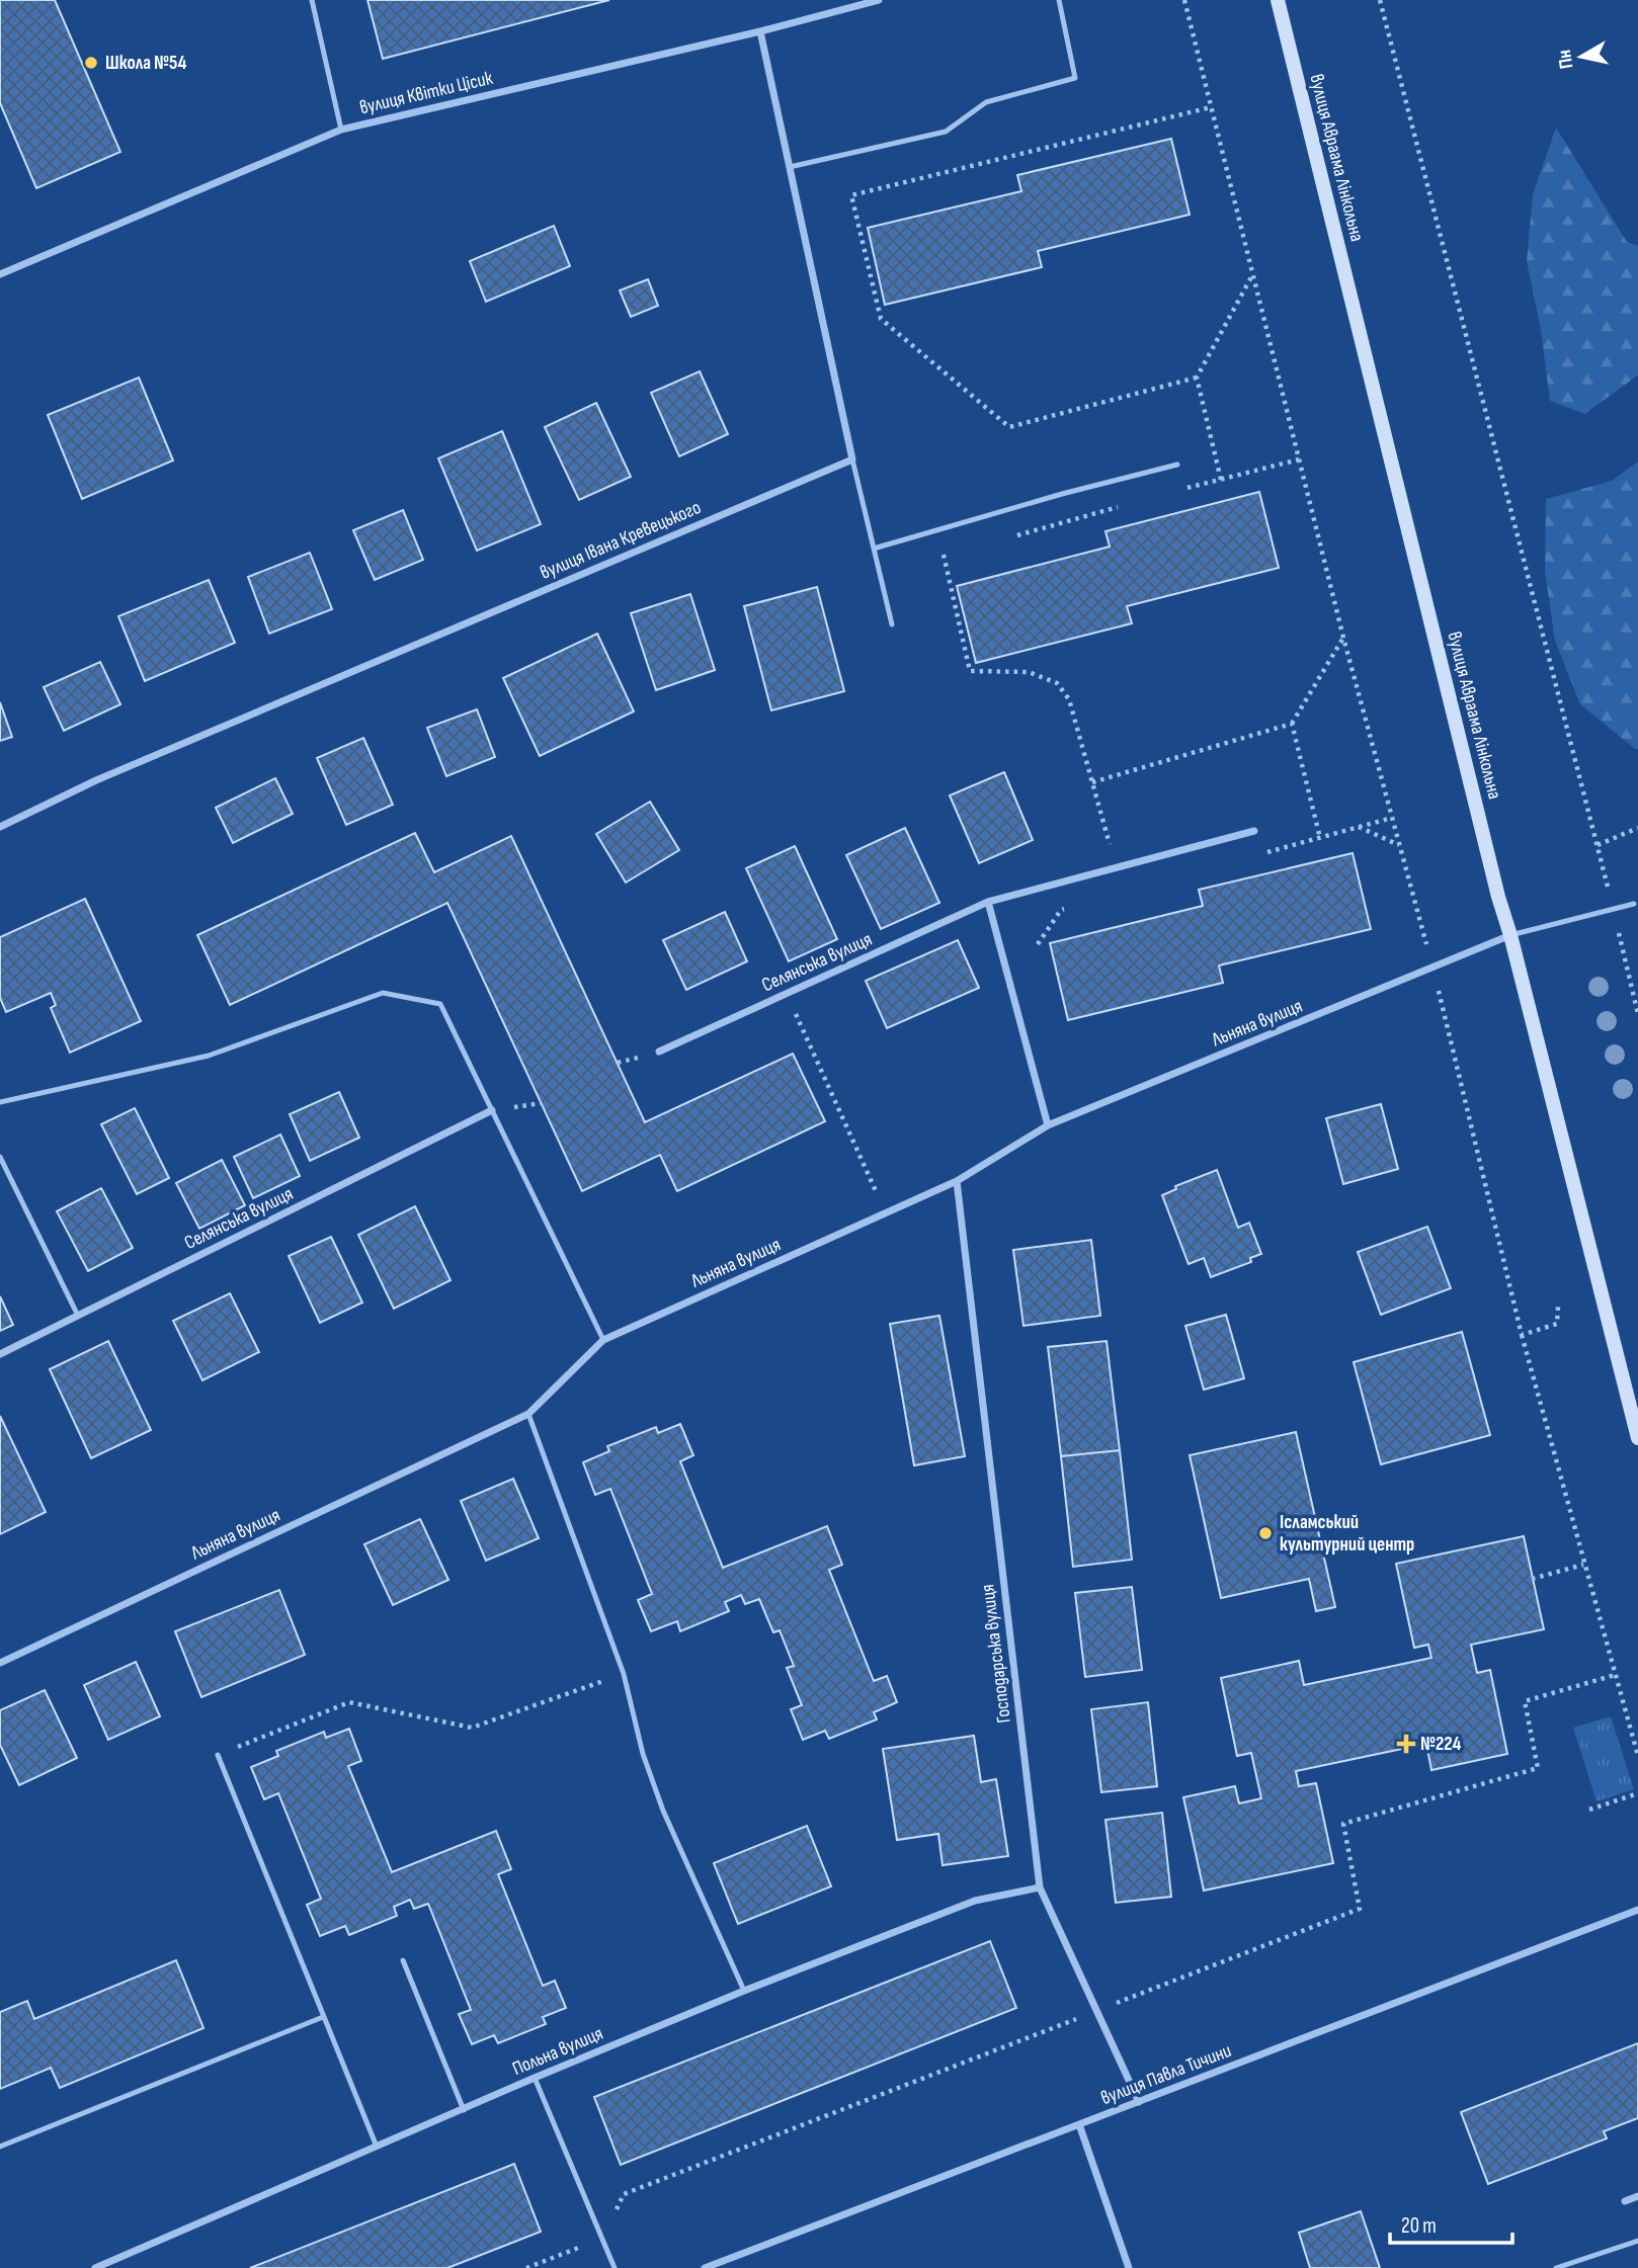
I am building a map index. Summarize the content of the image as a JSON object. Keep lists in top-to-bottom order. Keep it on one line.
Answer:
{"streets":{"street":["вулиця Квітки Цісик","вулиця Авраама Лінкольна","вулиця Івана Кревецького","Селянська вулиця","Льняна вулиця","Господарська вулиця","Польна вулиця","вулиця Павла Тичини"]},"crossings":[["вулиця Авраама Лінкольна","Льняна вулиця"],["Льняна вулиця","Господарська вулиця"],["Господарська вулиця","Польна вулиця"],["Господарська вулиця","вулиця Павла Тичини"]],"places":{"other":["Школа №54","Ісламський культурний центр"],"health":["№224"]},"scale_bar":"20 m","north":"left"}
